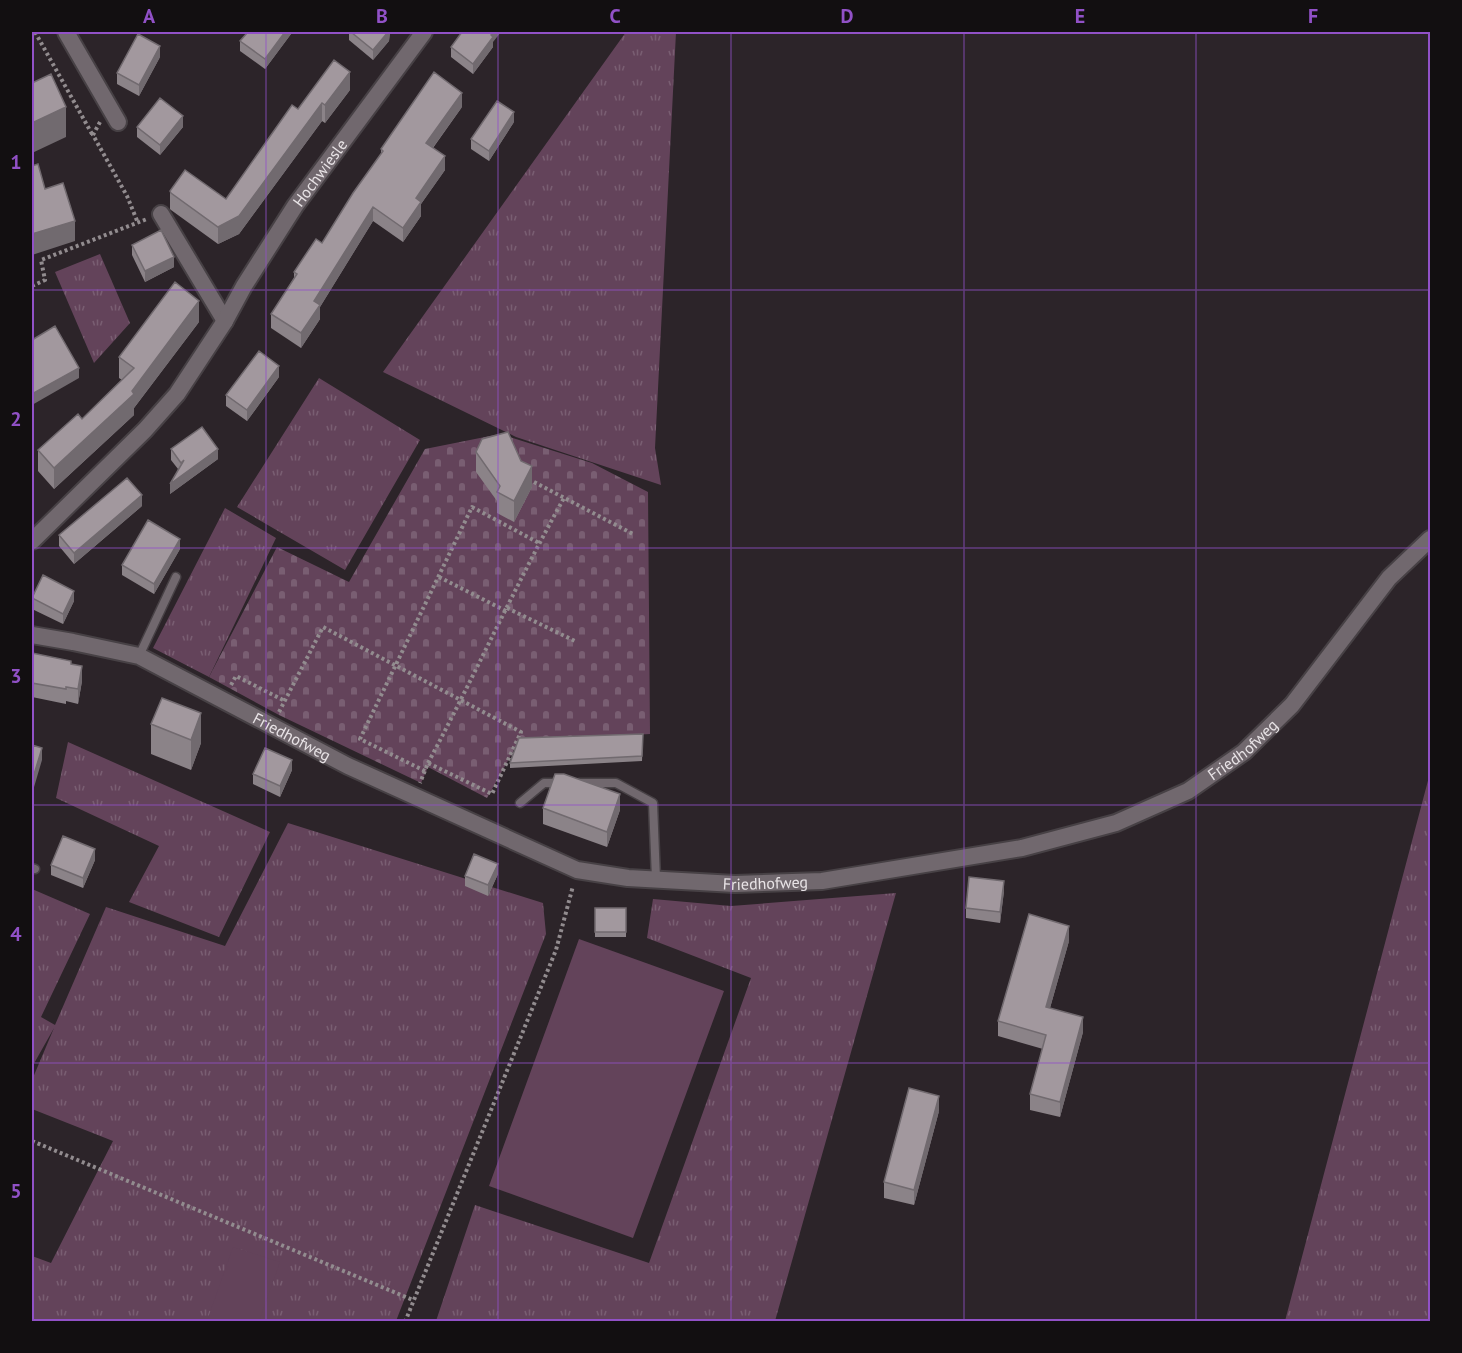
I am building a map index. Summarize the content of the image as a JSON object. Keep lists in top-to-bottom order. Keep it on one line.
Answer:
{"streets":{"street":["Hochwiesle","Friedhofweg"]},"grid":{"columns":["A","B","C","D","E","F"],"rows":["1","2","3","4","5"]}}
